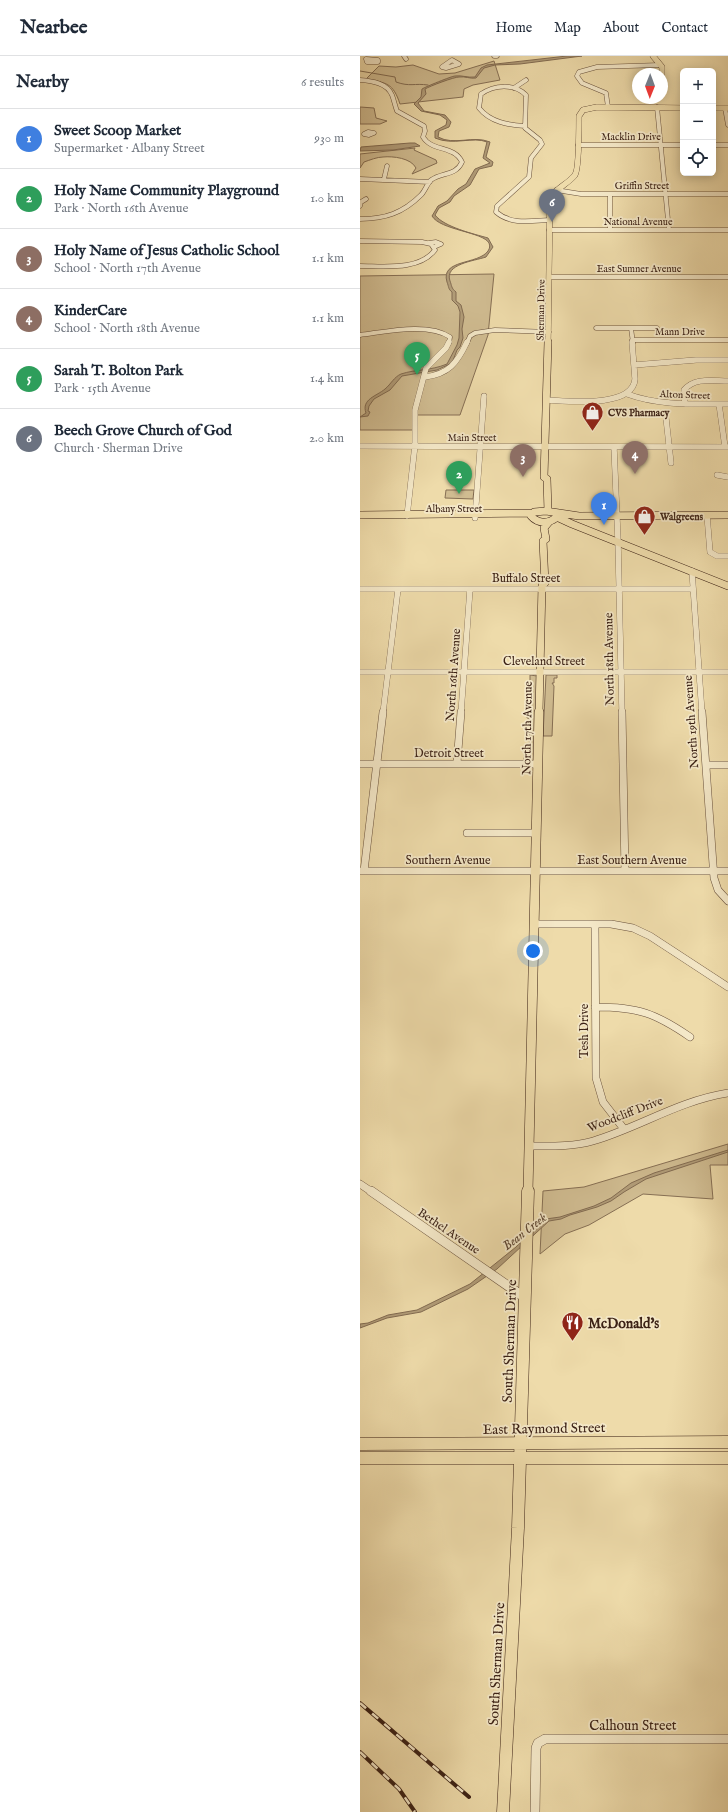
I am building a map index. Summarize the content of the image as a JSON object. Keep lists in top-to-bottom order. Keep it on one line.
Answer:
{"streets":{"main road":["Sherman Drive","Albany Street","North 17th Avenue","South Sherman Drive","East Raymond Street"],"street":["Macklin Drive","Griffin Street","National Avenue","East Sumner Avenue","Mann Drive","Alton Street","Main Street","Buffalo Street","North 18th Avenue","Cleveland Street","North 16th Avenue","North 19th Avenue","Detroit Street","Southern Avenue","East Southern Avenue","Tesh Drive","Woodcliff Drive","Bethel Avenue","Calhoun Street"]},"crossings":[["National Avenue","Sherman Drive"],["East Sumner Avenue","Sherman Drive"],["Sherman Drive","Main Street"],["Sherman Drive","North 17th Avenue"],["Main Street","North 18th Avenue"],["Main Street","North 17th Avenue"],["Albany Street","North 17th Avenue"],["Buffalo Street","North 18th Avenue"],["Buffalo Street","North 16th Avenue"],["Buffalo Street","North 19th Avenue"],["Buffalo Street","North 17th Avenue"],["North 18th Avenue","Cleveland Street"],["North 18th Avenue","East Southern Avenue"],["Cleveland Street","North 16th Avenue"],["Cleveland Street","North 19th Avenue"],["Cleveland Street","North 17th Avenue"],["North 16th Avenue","Detroit Street"],["North 19th Avenue","East Southern Avenue"],["North 17th Avenue","Detroit Street"],["North 17th Avenue","Southern Avenue"],["North 17th Avenue","East Southern Avenue"],["North 17th Avenue","South Sherman Drive"],["Southern Avenue","East Southern Avenue"],["Southern Avenue","South Sherman Drive"],["East Southern Avenue","South Sherman Drive"],["Tesh Drive","Woodcliff Drive"],["Woodcliff Drive","South Sherman Drive"],["Bethel Avenue","South Sherman Drive"],["South Sherman Drive","East Raymond Street"]],"water":["Bean Creek"],"places":{"shop":["CVS Pharmacy","Walgreens"],"restaurant":["McDonald's"]},"north":"bottom","page":{"header":"Nearbee","nav":["Home","Map","About","Contact"],"heading":["Nearby","6 results"],"map_buttons":["+","−"],"list":[{"mark":"1","name":"Sweet Scoop Market","note":"Supermarket · Albany Street","value":"930 m"},{"mark":"2","name":"Holy Name Community Playground","note":"Park · North 16th Avenue","value":"1.0 km"},{"mark":"3","name":"Holy Name of Jesus Catholic School","note":"School · North 17th Avenue","value":"1.1 km"},{"mark":"4","name":"KinderCare","note":"School · North 18th Avenue","value":"1.1 km"},{"mark":"5","name":"Sarah T. Bolton Park","note":"Park · 15th Avenue","value":"1.4 km"},{"mark":"6","name":"Beech Grove Church of God","note":"Church · Sherman Drive","value":"2.0 km"}],"pins":["6","5","4","3","2","1"]}}
